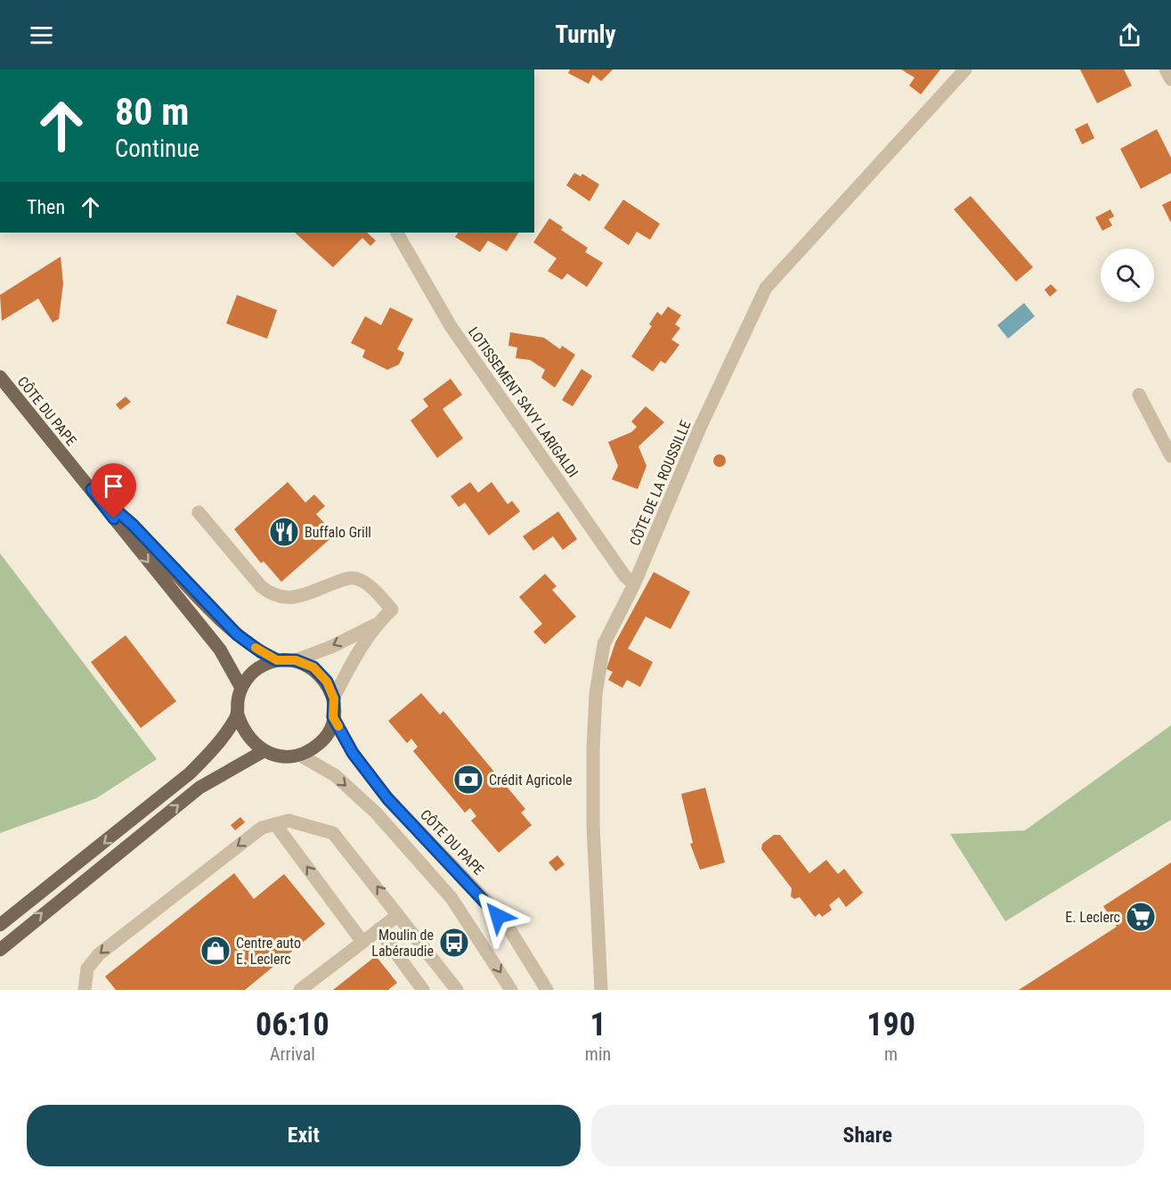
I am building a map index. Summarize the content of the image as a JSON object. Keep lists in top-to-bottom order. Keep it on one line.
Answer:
{"streets":{"main road":["CÔTE DU PAPE"],"street":["LOTISSEMENT SAVY LARIGALDI","CÔTE DE LA ROUSSILLE"]},"crossings":[["LOTISSEMENT SAVY LARIGALDI","CÔTE DE LA ROUSSILLE"]],"places":{"restaurant":["Buffalo Grill"],"bank":["Crédit Agricole"],"supermarket":["E. Leclerc"],"bus stop":["Moulin de Labéraudie"],"shop":["Centre auto E. Leclerc"]},"page":{"header":"Turnly","turn":["80 m","Continue"],"then":"Then","eta":["06:10","Arrival","1","min","190","m"],"buttons":["Exit","Share"]}}
